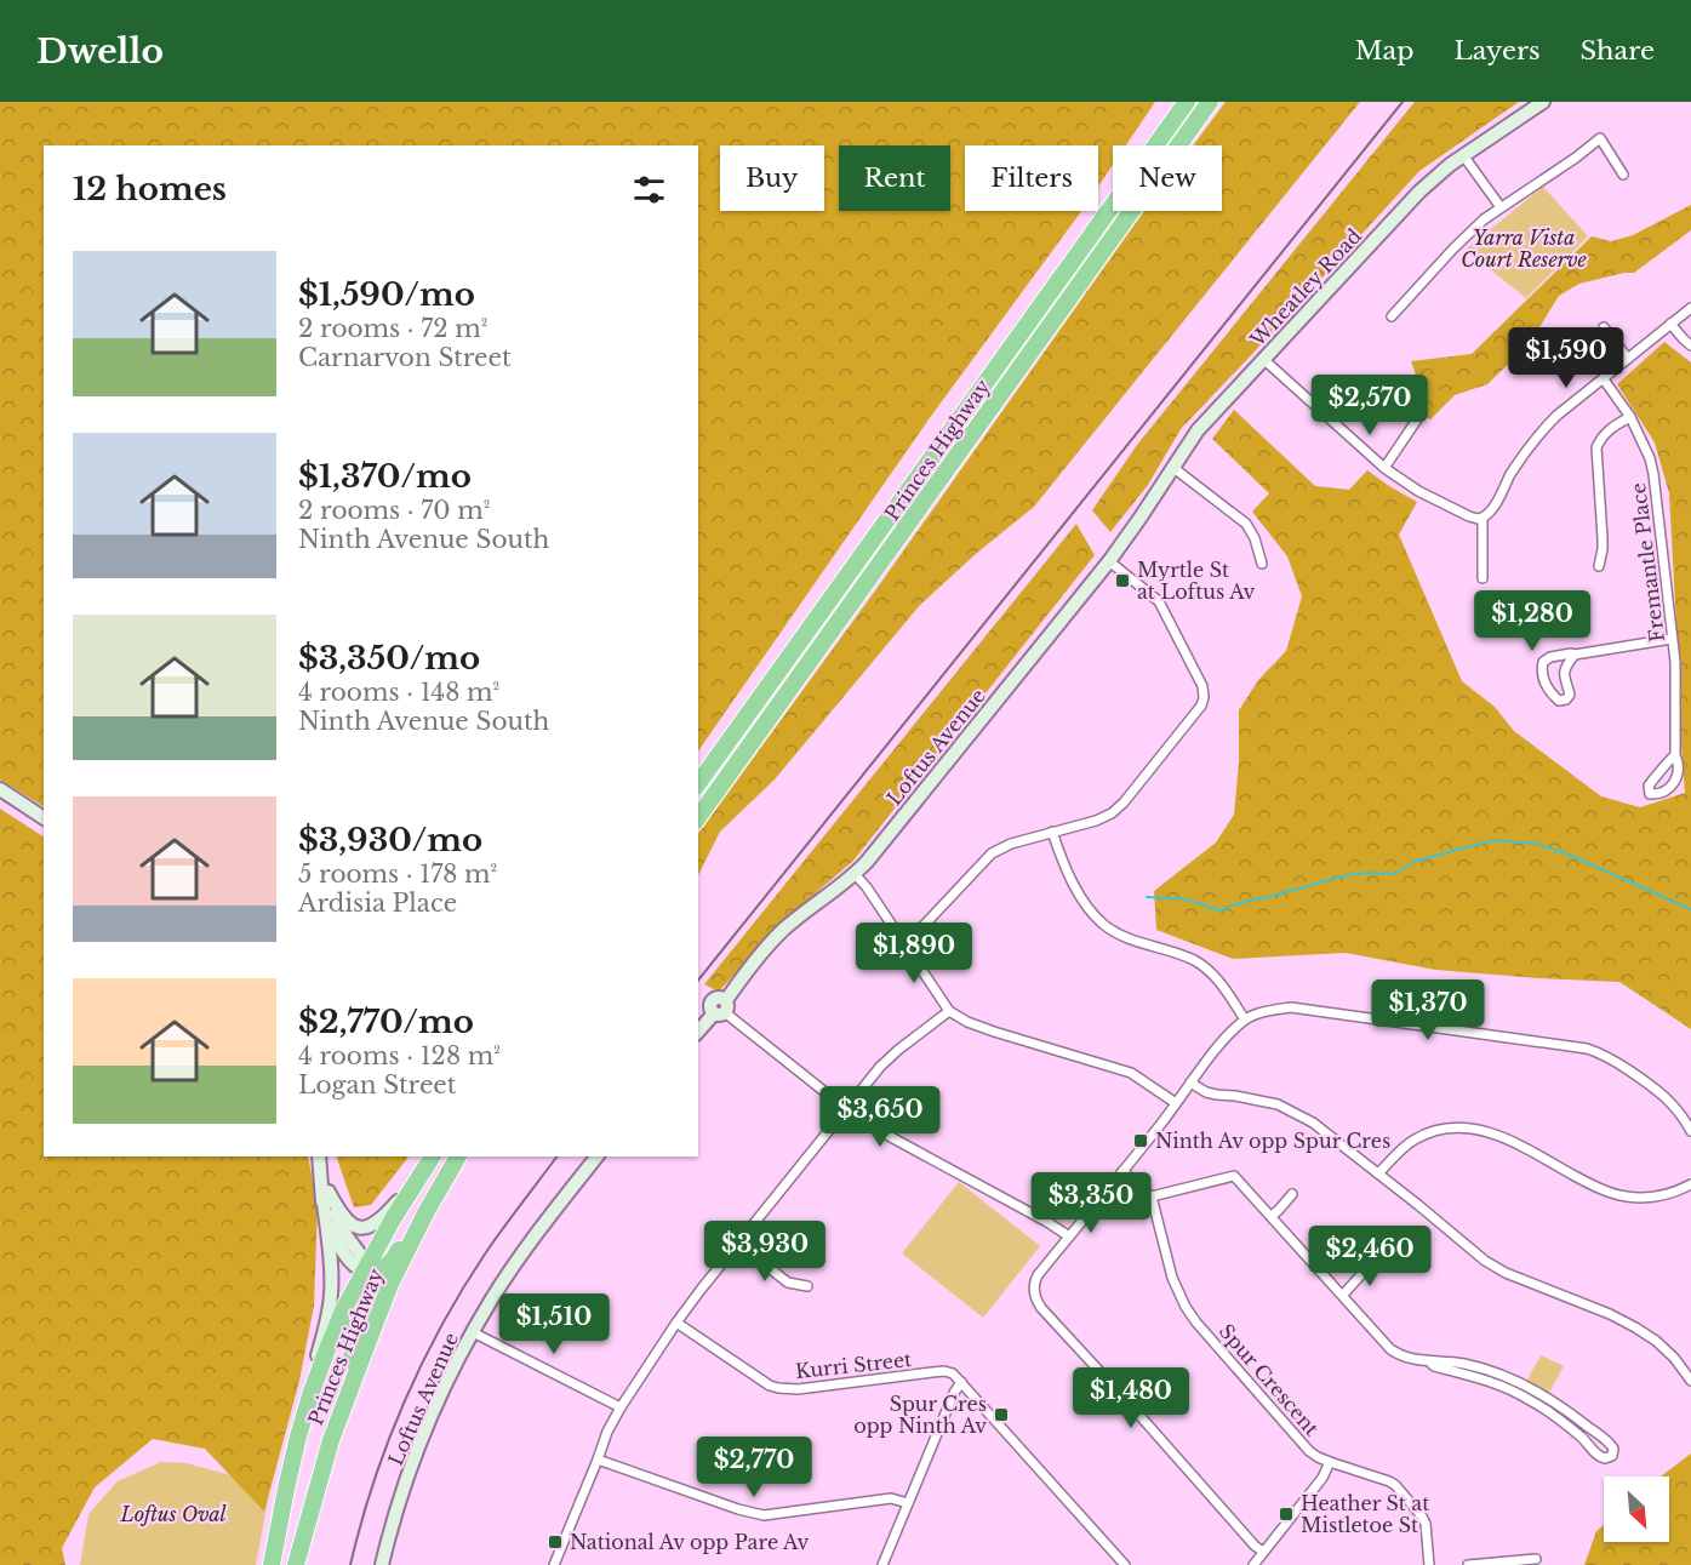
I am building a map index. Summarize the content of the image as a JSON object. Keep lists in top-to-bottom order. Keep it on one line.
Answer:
{"streets":{"highway":["Princes Highway"],"street":["Wheatley Road","Fremantle Place","Loftus Avenue","Kurri Street","Spur Crescent"]},"crossings":[["Wheatley Road","Loftus Avenue"]],"parks":["Yarra Vista Court Reserve","Loftus Oval"],"places":{"transit":["Myrtle St at Loftus Av","Ninth Av opp Spur Cres","Spur Cres opp Ninth Av","Heather St at Mistletoe St","National Av opp Pare Av"]},"north":"bottom right","page":{"header":"Dwello","nav":["Map","Layers","Share"],"chip":["Buy","Rent","Filters","New"],"heading":"12 homes","list":[{"name":"$1,590/mo","note":"2 rooms · 72 m² · Carnarvon Street"},{"name":"$1,370/mo","note":"2 rooms · 70 m² · Ninth Avenue South"},{"name":"$3,350/mo","note":"4 rooms · 148 m² · Ninth Avenue South"},{"name":"$3,930/mo","note":"5 rooms · 178 m² · Ardisia Place"},{"name":"$2,770/mo","note":"4 rooms · 128 m² · Logan Street"}],"price":["$1,590","$2,570","$1,280","$1,890","$1,370","$3,650","$3,350","$3,930","$2,460","$1,510","$1,480","$2,770"]}}
